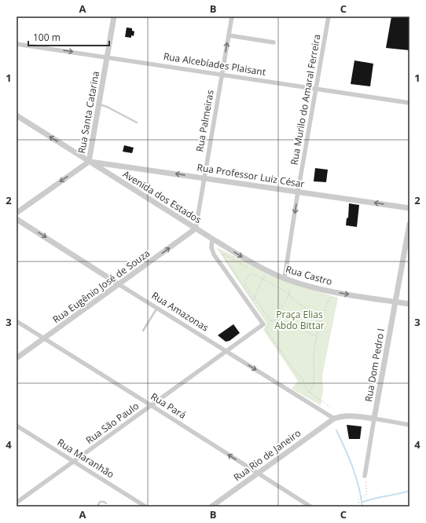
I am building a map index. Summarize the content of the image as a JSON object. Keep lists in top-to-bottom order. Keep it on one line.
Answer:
{"streets":{"street":["Rua Alcebíades Plaisant","Rua Murilo do Amaral Ferreira","Rua Santa Catarina","Rua Palmeiras","Rua Professor Luiz César","Avenida dos Estados","Rua Castro","Rua Eugênio José de Souza","Rua Amazonas","Rua Dom Pedro I","Rua Pará","Rua São Paulo","Rua Rio de Janeiro","Rua Maranhão"]},"crossings":[["Rua Alcebíades Plaisant","Rua Murilo do Amaral Ferreira"],["Rua Alcebíades Plaisant","Rua Santa Catarina"],["Rua Alcebíades Plaisant","Rua Palmeiras"],["Rua Murilo do Amaral Ferreira","Rua Professor Luiz César"],["Rua Murilo do Amaral Ferreira","Rua Castro"],["Rua Santa Catarina","Rua Professor Luiz César"],["Rua Santa Catarina","Avenida dos Estados"],["Rua Palmeiras","Rua Professor Luiz César"],["Rua Palmeiras","Avenida dos Estados"],["Rua Palmeiras","Rua Eugênio José de Souza"],["Rua Professor Luiz César","Avenida dos Estados"],["Avenida dos Estados","Rua Castro"],["Avenida dos Estados","Rua Eugênio José de Souza"],["Avenida dos Estados","Rua São Paulo"],["Rua Castro","Rua Dom Pedro I"],["Rua Castro","Rua São Paulo"],["Rua Eugênio José de Souza","Rua Amazonas"],["Rua Eugênio José de Souza","Rua Pará"],["Rua Amazonas","Rua São Paulo"],["Rua Amazonas","Rua Rio de Janeiro"],["Rua Pará","Rua São Paulo"],["Rua Pará","Rua Rio de Janeiro"],["Rua São Paulo","Rua Maranhão"]],"one_way":["Rua Santa Catarina","Rua Professor Luiz César","Avenida dos Estados","Rua Castro","Rua Eugênio José de Souza","Rua Amazonas","Rua Pará"],"parks":["Praça Elias Abdo Bittar"],"scale_bar":"100 m","grid":{"columns":["A","B","C"],"rows":["1","2","3","4"]}}
